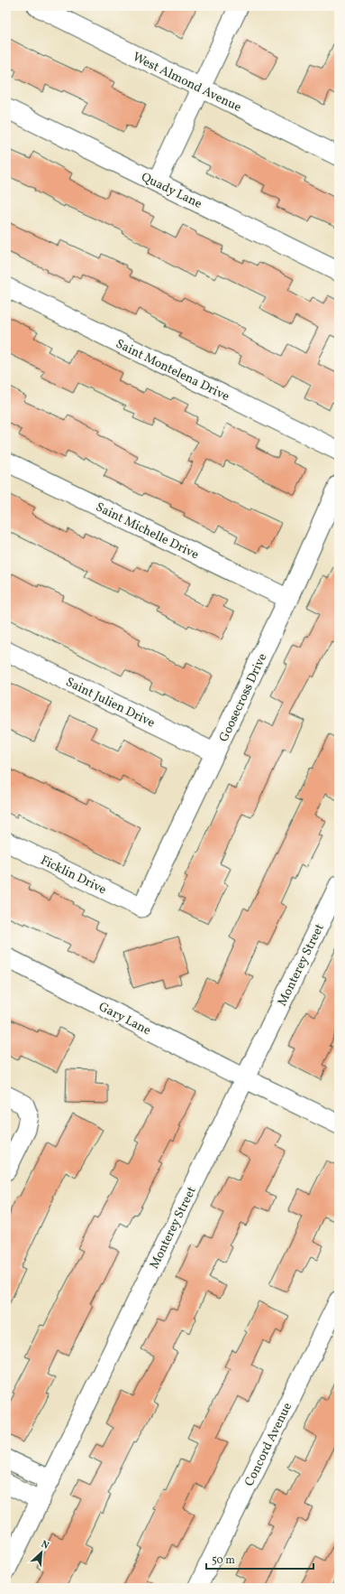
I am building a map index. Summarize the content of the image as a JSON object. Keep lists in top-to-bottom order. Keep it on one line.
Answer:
{"streets":{"street":["West Almond Avenue","Quady Lane","Saint Montelena Drive","Saint Michelle Drive","Goosecross Drive","Saint Julien Drive","Ficklin Drive","Monterey Street","Gary Lane","Concord Avenue"]},"crossings":[["Saint Michelle Drive","Goosecross Drive"],["Goosecross Drive","Saint Julien Drive"],["Goosecross Drive","Ficklin Drive"],["Monterey Street","Gary Lane"]],"scale_bar":"50 m","north":"top right"}
